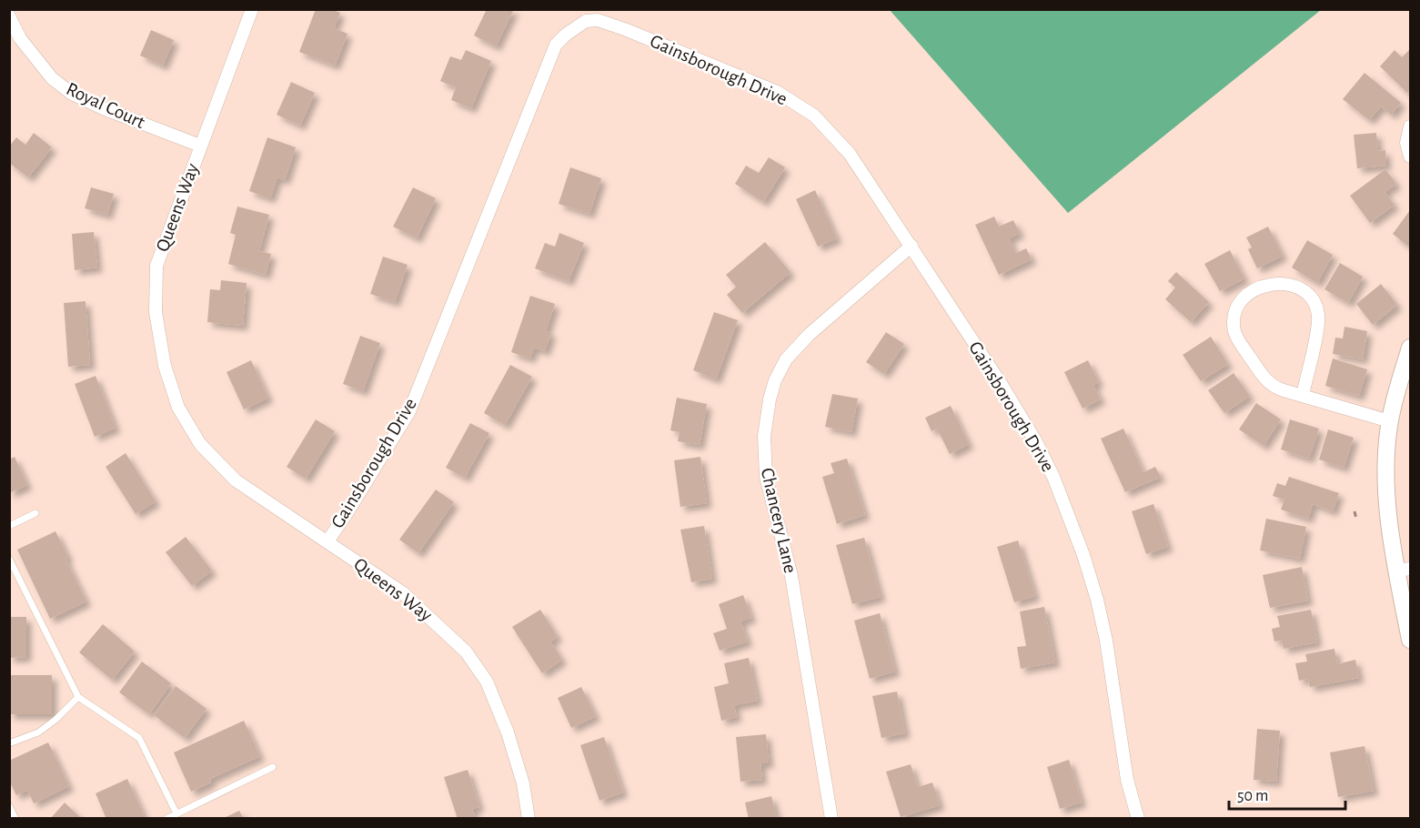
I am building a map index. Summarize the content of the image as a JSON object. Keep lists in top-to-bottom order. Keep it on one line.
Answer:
{"streets":{"street":["Gainsborough Drive","Royal Court","Queens Way","Chancery Lane"]},"crossings":[["Gainsborough Drive","Queens Way"],["Gainsborough Drive","Chancery Lane"],["Royal Court","Queens Way"]],"scale_bar":"50 m"}
